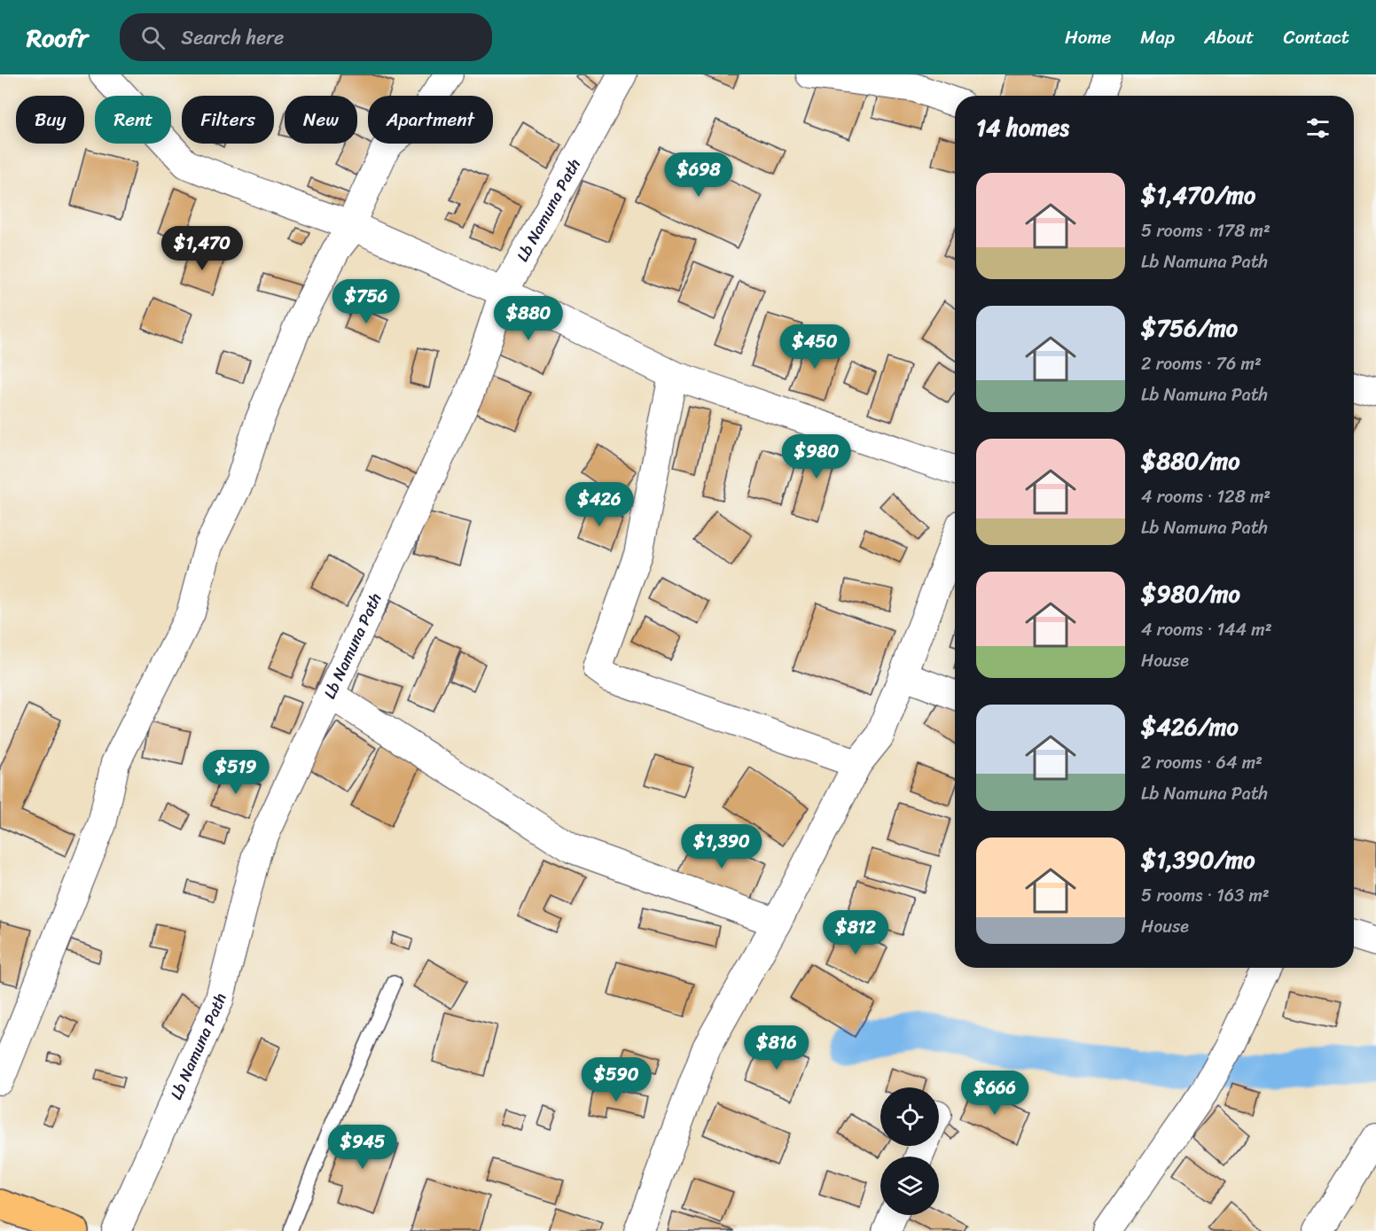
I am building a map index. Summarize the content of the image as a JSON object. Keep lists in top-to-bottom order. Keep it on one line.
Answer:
{"streets":{"street":["Lb Namuna Path"]},"page":{"header":"Roofr","search":"Search here","nav":["Home","Map","About","Contact"],"chip":["Buy","Rent","Filters","New","Apartment"],"heading":"14 homes","price":["$698","$1,470","$756","$880","$450","$980","$426","$519","$1,390","$812","$816","$590","$666","$945"],"list":[{"name":"$1,470/mo","note":"5 rooms · 178 m² · Lb Namuna Path"},{"name":"$756/mo","note":"2 rooms · 76 m² · Lb Namuna Path"},{"name":"$880/mo","note":"4 rooms · 128 m² · Lb Namuna Path"},{"name":"$980/mo","note":"4 rooms · 144 m² · House"},{"name":"$426/mo","note":"2 rooms · 64 m² · Lb Namuna Path"},{"name":"$1,390/mo","note":"5 rooms · 163 m² · House"}]}}
